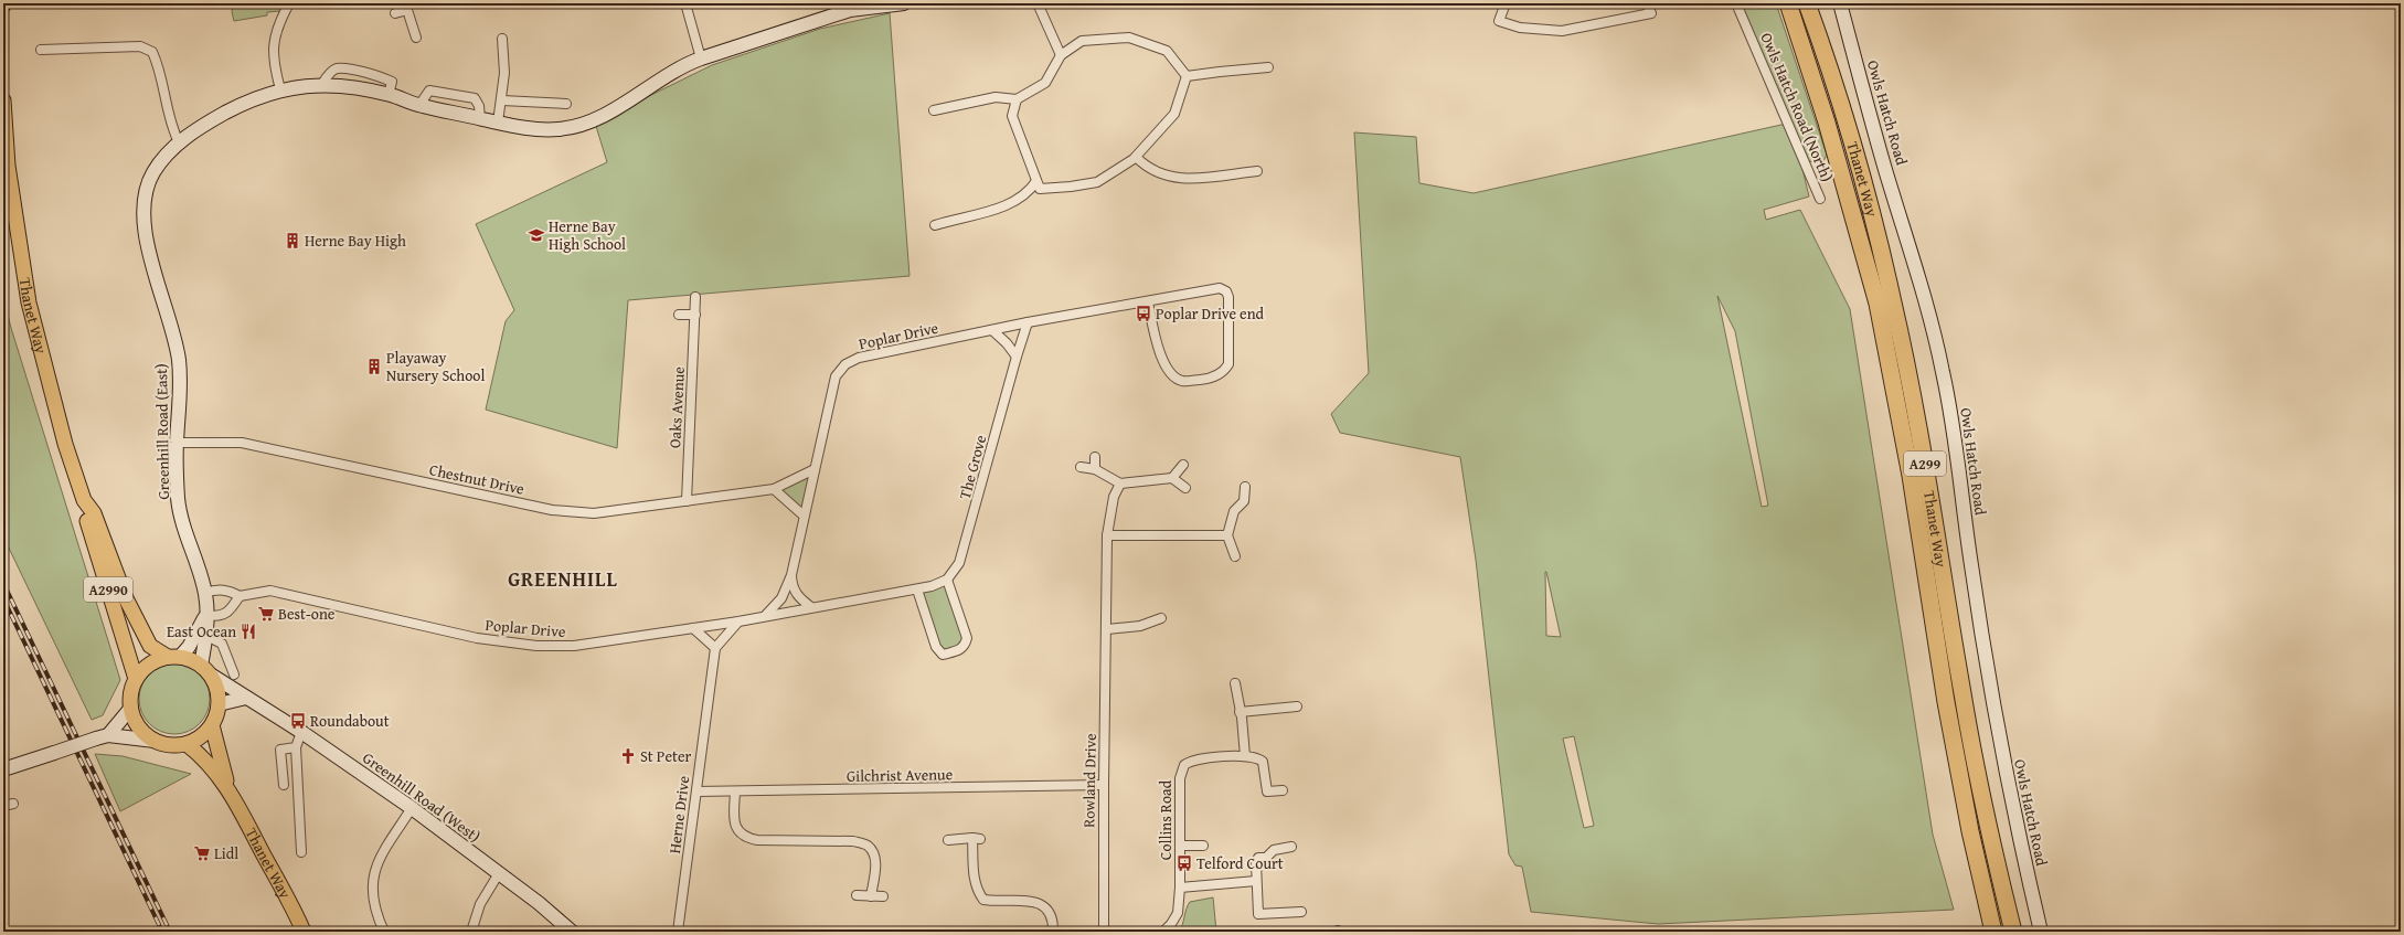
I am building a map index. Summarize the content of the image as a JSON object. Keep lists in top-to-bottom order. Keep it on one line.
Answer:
{"streets":{"highway":["Thanet Way","A299"],"main road":["A2990"],"street":["Owls Hatch Road (North)","Owls Hatch Road","Poplar Drive","Oaks Avenue","Greenhill Road (East)","The Grove","Chestnut Drive","Gilchrist Avenue","Rowland Drive","Greenhill Road (West)","Herne Drive","Collins Road"]},"crossings":[["Thanet Way","Greenhill Road (East)"],["Thanet Way","A2990"],["Thanet Way","Greenhill Road (West)"],["Poplar Drive","Greenhill Road (East)"],["Poplar Drive","The Grove"],["Poplar Drive","Chestnut Drive"],["Oaks Avenue","Chestnut Drive"],["Greenhill Road (East)","Chestnut Drive"],["Greenhill Road (East)","A2990"],["Greenhill Road (East)","Greenhill Road (West)"],["A2990","Greenhill Road (West)"],["Gilchrist Avenue","Rowland Drive"],["Gilchrist Avenue","Herne Drive"]],"districts":["GREENHILL"],"places":{"school or university":["Herne Bay High School"],"building":["Herne Bay High","Playaway Nursery School"],"bus stop":["Poplar Drive end","Roundabout","Telford Court"],"supermarket":["Best-one","Lidl"],"restaurant":["East Ocean"],"church":["St Peter"]}}
